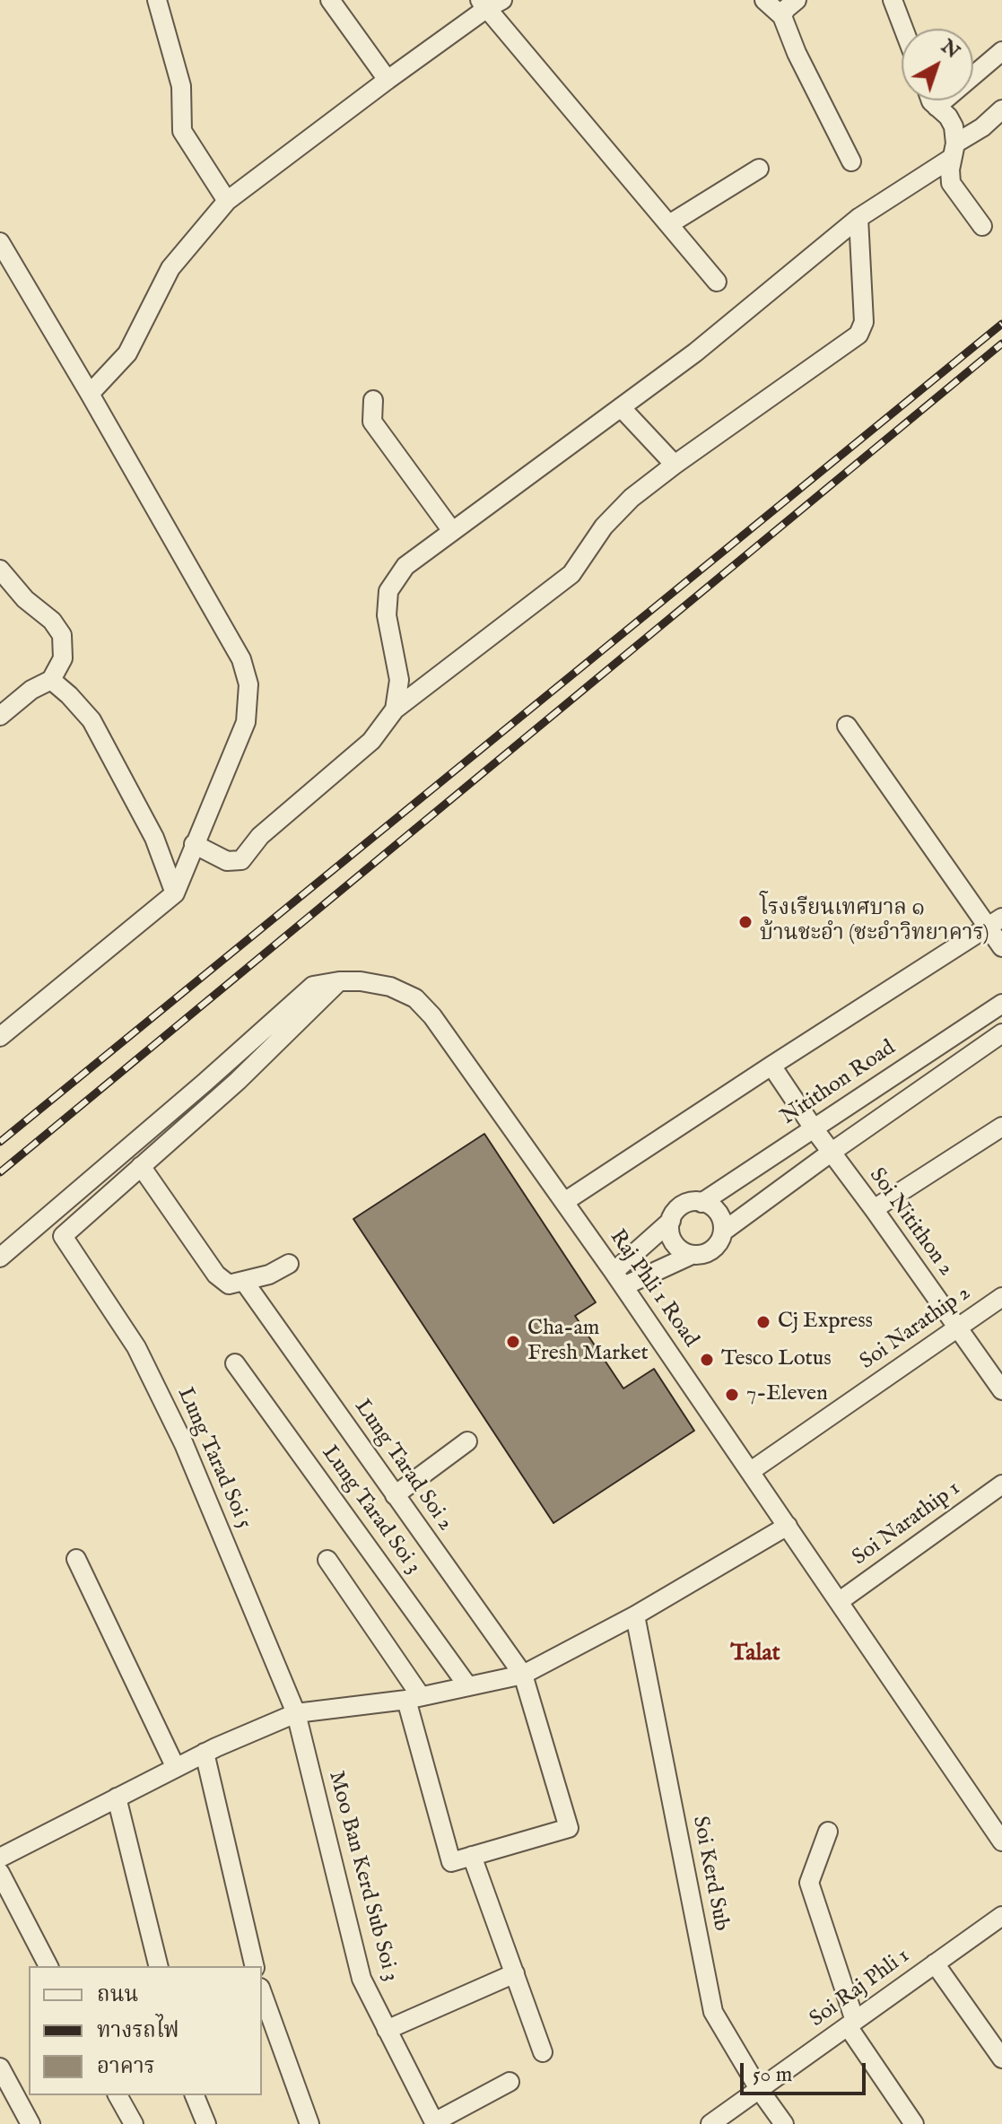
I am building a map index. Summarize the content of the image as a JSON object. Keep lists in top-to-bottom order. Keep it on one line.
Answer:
{"streets":{"street":["Nitithon Road","Soi Nitithon 2","Raj Phli 1 Road","Soi Narathip 2","Lung Tarad Soi 5","Lung Tarad Soi 2","Lung Tarad Soi 3","Soi Narathip 1","Soi Kerd Sub","Moo Ban Kerd Sub Soi 3","Soi Raj Phli 1"]},"crossings":[["Nitithon Road","Soi Nitithon 2"],["Soi Nitithon 2","Soi Narathip 2"],["Raj Phli 1 Road","Soi Narathip 2"],["Raj Phli 1 Road","Soi Narathip 1"],["Lung Tarad Soi 5","Moo Ban Kerd Sub Soi 3"],["Soi Kerd Sub","Soi Raj Phli 1"]],"districts":["Talat"],"places":["โรงเรียนเทศบาล ๑ บ้านชะอำ (ชะอำวิทยาคาร)","Cj Express","Cha-am Fresh Market","Tesco Lotus","7-Eleven"],"legend":["ถนน","ทางรถไฟ","อาคาร"],"scale_bar":"50 m","north":"top right"}
